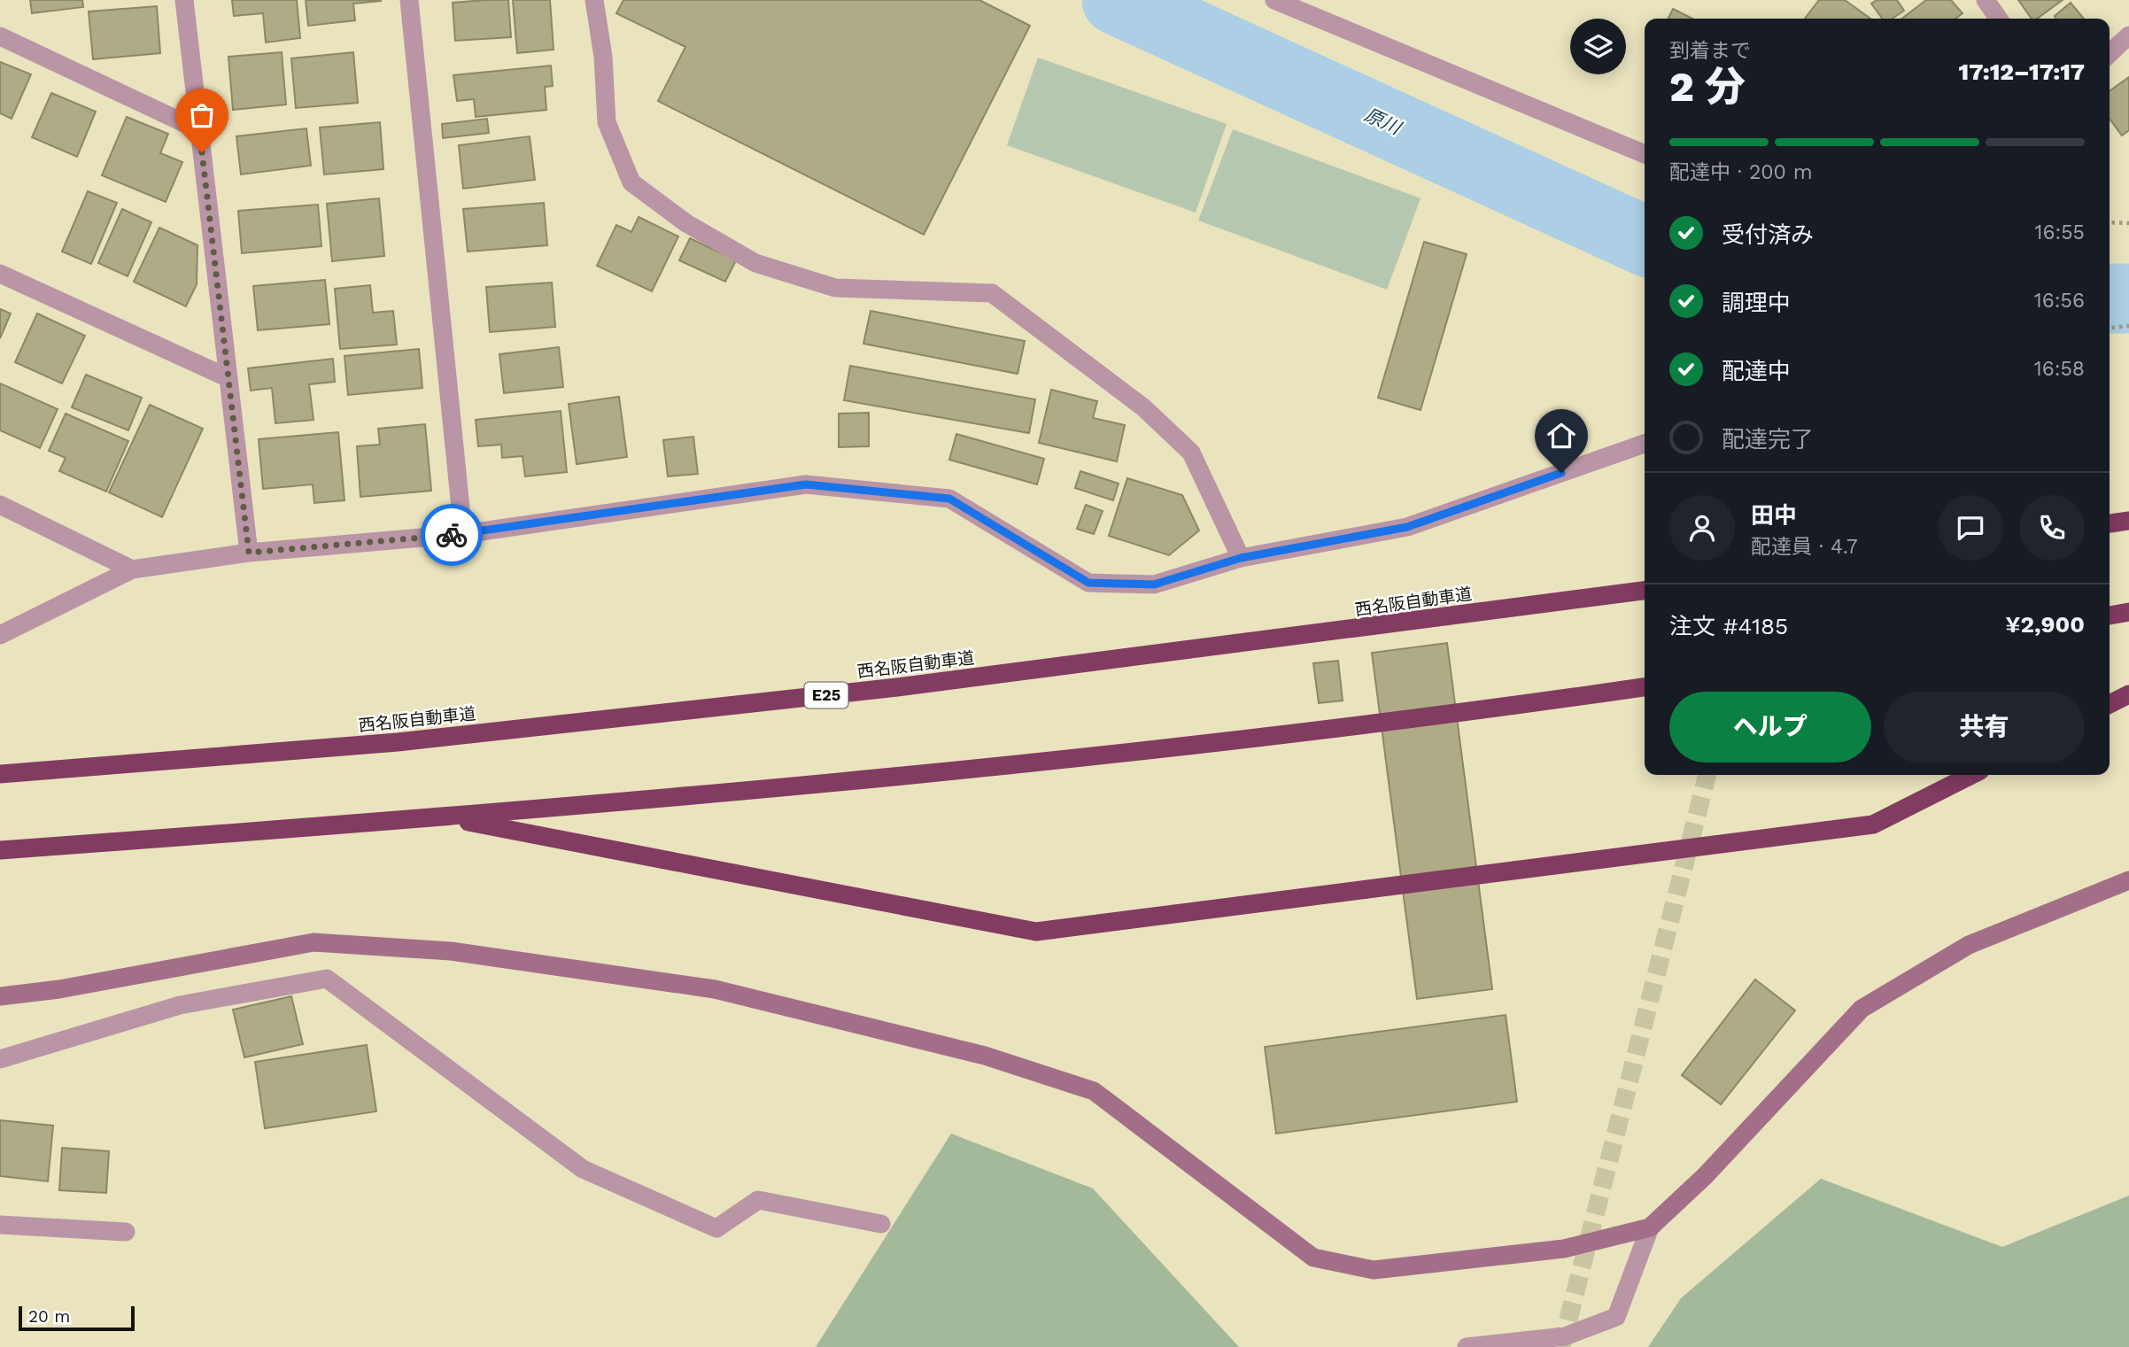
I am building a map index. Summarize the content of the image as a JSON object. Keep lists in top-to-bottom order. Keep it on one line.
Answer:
{"streets":{"highway":["西名阪自動車道","E25"]},"water":["原川"],"scale_bar":"20 m","page":{"heading":["2 分","到着まで","17:12–17:17"],"panel":["田中","配達員 · 4.7","注文 #4185","¥2,900"],"bar":"配達中 · 200 m","list":[["受付済み","16:55"],["調理中","16:56"],["配達中","16:58"],"配達完了"],"buttons":["ヘルプ","共有"],"scale":"20 m"}}
